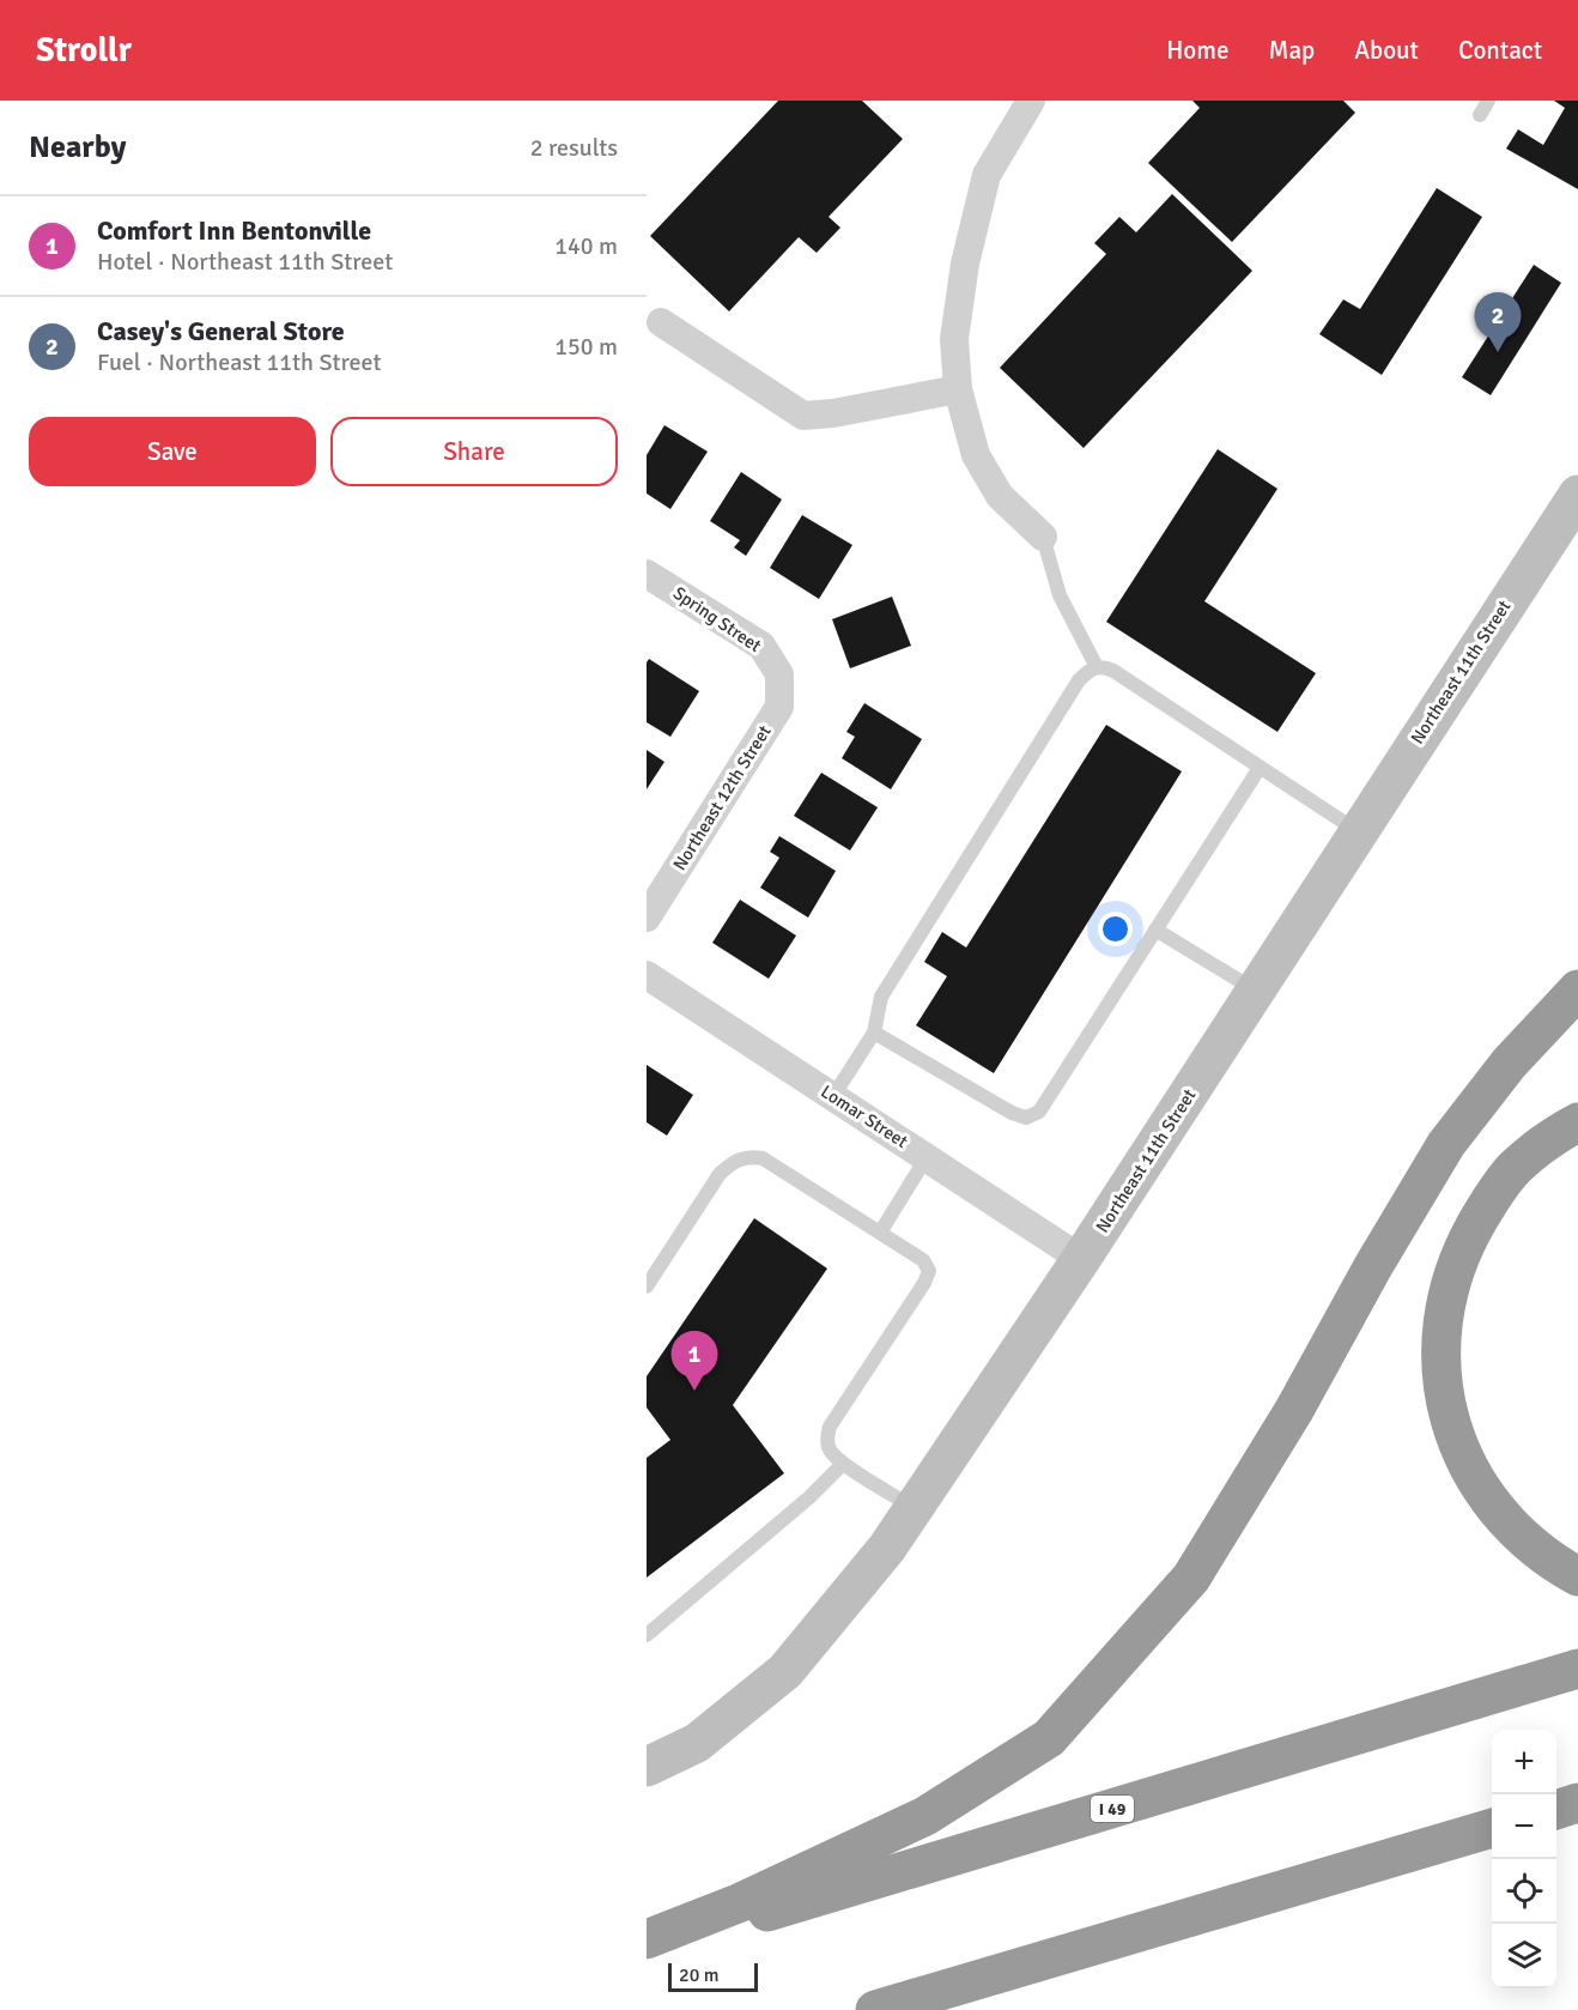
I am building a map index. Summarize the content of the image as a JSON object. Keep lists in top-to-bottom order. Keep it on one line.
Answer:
{"streets":{"highway":["I 49"],"street":["Spring Street","Northeast 11th Street","Northeast 12th Street","Lomar Street"]},"crossings":[["Spring Street","Northeast 12th Street"],["Northeast 11th Street","Lomar Street"]],"scale_bar":"20 m","page":{"header":"Strollr","nav":["Home","Map","About","Contact"],"heading":["Nearby","2 results"],"list":[{"mark":"1","name":"Comfort Inn Bentonville","note":"Hotel · Northeast 11th Street","value":"140 m"},{"mark":"2","name":"Casey's General Store","note":"Fuel · Northeast 11th Street","value":"150 m"}],"pins":["2","1"],"buttons":["Save","Share"],"map_buttons":["+","−"],"scale":"20 m"}}
